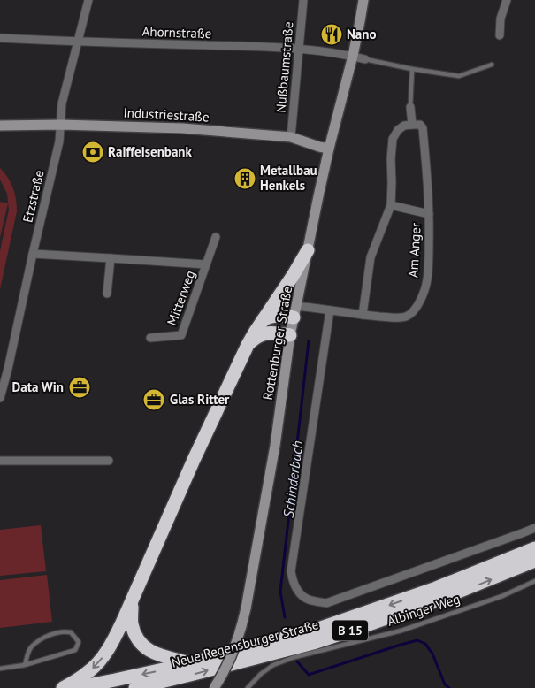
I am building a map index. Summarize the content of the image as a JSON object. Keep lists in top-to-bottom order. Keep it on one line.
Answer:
{"streets":{"highway":["B 15","Neue Regensburger Straße"],"street":["Ahornstraße","Nußbaumstraße","Industriestraße","Etzstraße","Am Anger","Mitterweg","Rottenburger Straße"],"lane":["Albinger Weg"]},"crossings":[["Ahornstraße","Nußbaumstraße"],["Ahornstraße","Etzstraße"],["Ahornstraße","Rottenburger Straße"],["Nußbaumstraße","Industriestraße"],["Industriestraße","Etzstraße"],["Industriestraße","Rottenburger Straße"],["Etzstraße","Mitterweg"],["Am Anger","Rottenburger Straße"]],"water":["Schinderbach"],"places":{"restaurant":["Nano"],"bank":["Raiffeisenbank"],"building":["Metallbau Henkels"],"office":["Data Win","Glas Ritter"]}}
